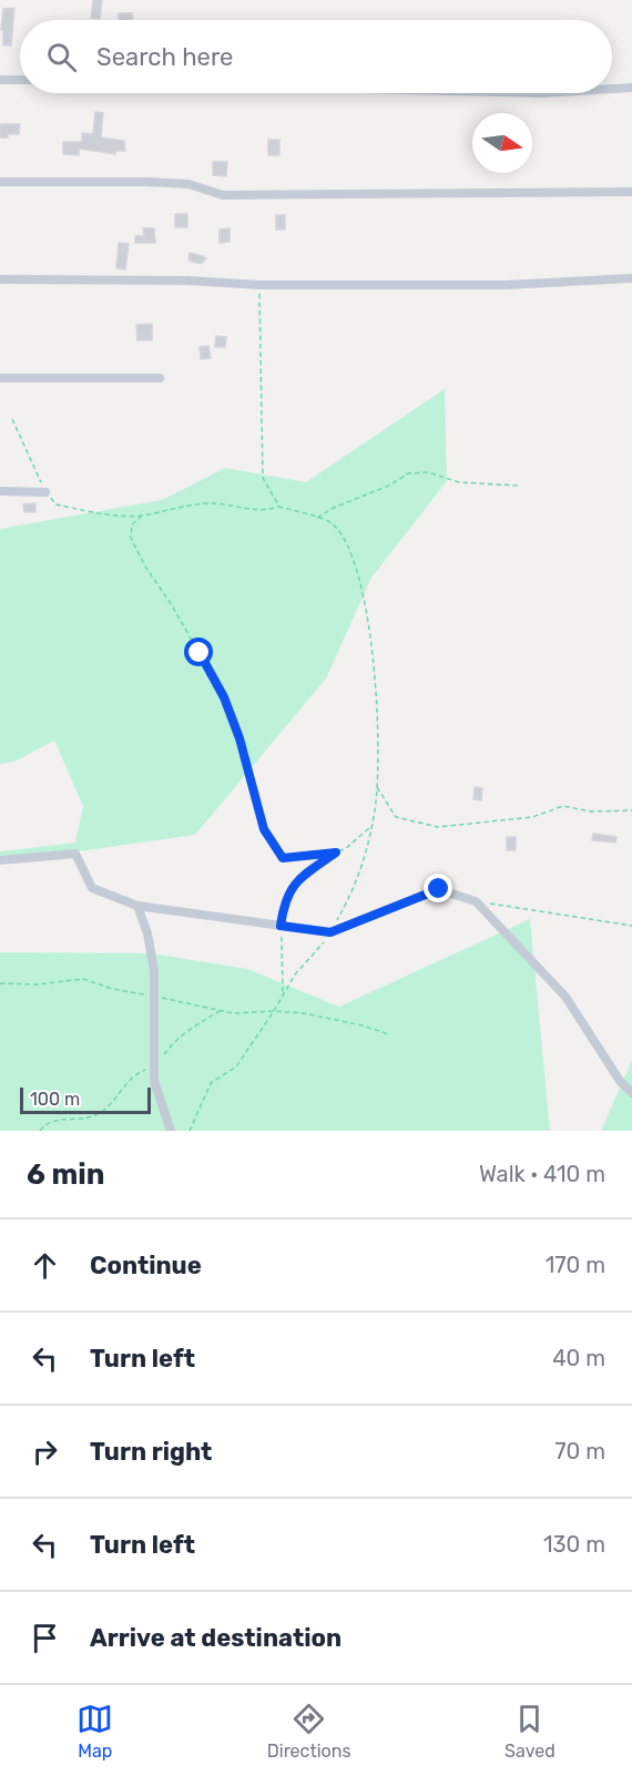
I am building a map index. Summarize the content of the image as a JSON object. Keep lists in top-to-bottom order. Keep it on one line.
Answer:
{"scale_bar":"100 m","north":"right","page":{"search":"Search here","scale":"100 m","heading":["6 min","Walk · 410 m"],"list":[["Continue","170 m"],["Turn left","40 m"],["Turn right","70 m"],["Turn left","130 m"],"Arrive at destination"],"nav":["Map","Directions","Saved"]}}
